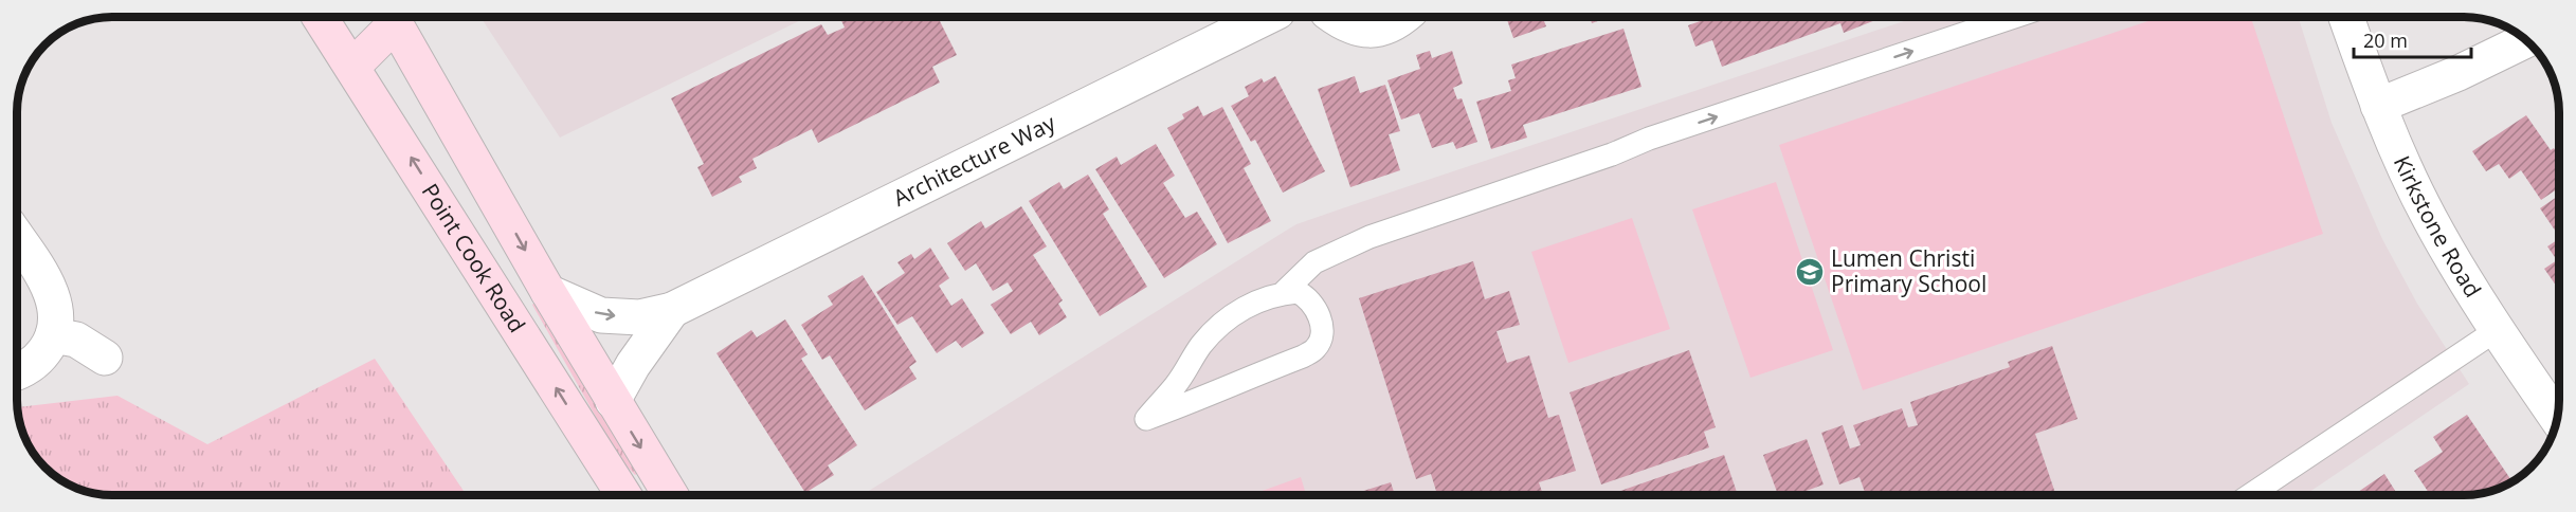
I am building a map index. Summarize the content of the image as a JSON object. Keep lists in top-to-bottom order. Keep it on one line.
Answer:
{"streets":{"main road":["Point Cook Road"],"street":["Architecture Way","Kirkstone Road"]},"crossings":[["Architecture Way","Point Cook Road"]],"places":{"school or university":["Lumen Christi Primary School"]},"scale_bar":"20 m"}
